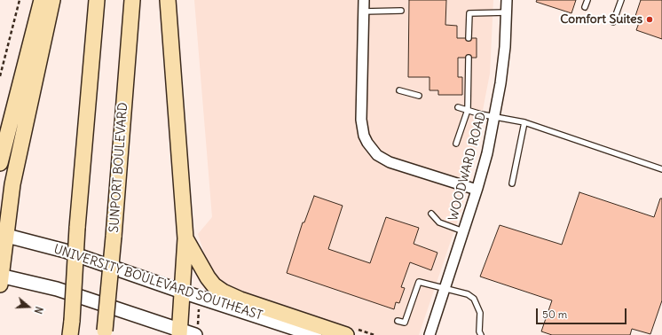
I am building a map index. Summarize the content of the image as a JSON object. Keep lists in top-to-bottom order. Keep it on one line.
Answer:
{"streets":{"main road":["SUNPORT BOULEVARD","UNIVERSITY BOULEVARD SOUTHEAST"],"street":["WOODWARD ROAD"]},"places":["Comfort Suites"],"scale_bar":"50 m","north":"right"}
